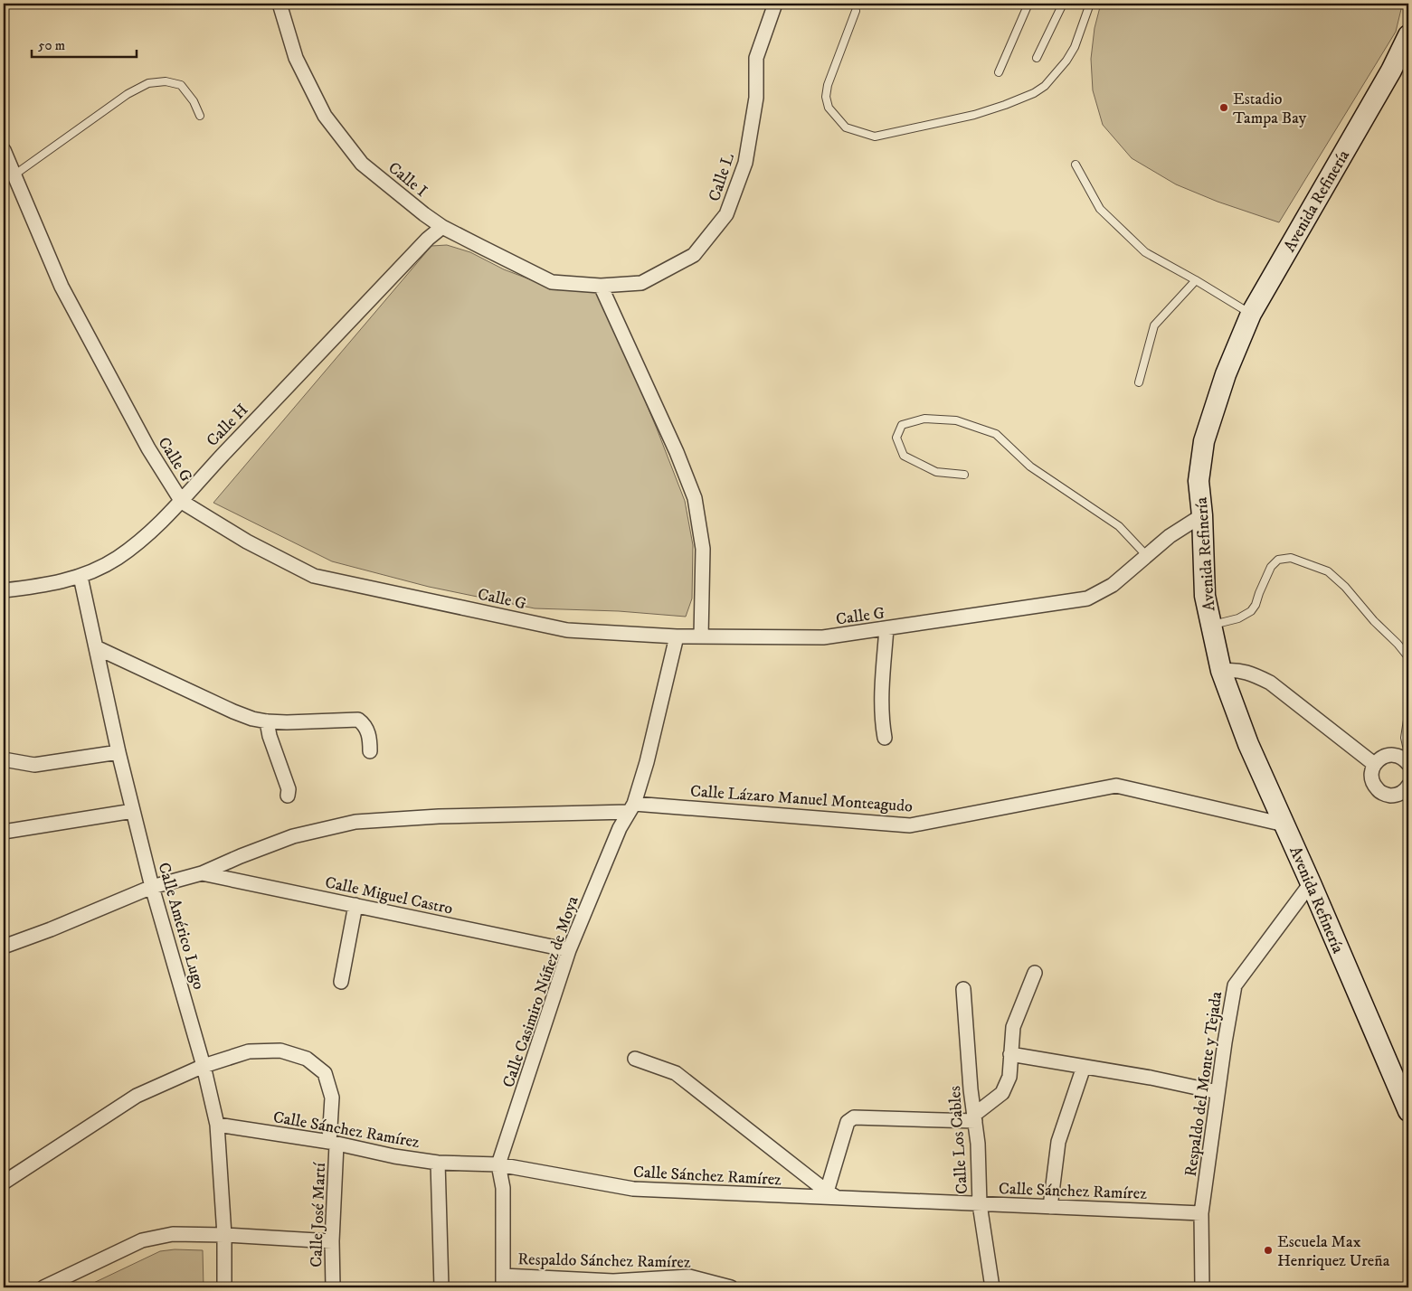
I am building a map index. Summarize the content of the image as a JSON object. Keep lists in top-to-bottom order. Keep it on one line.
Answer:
{"streets":{"main road":["Avenida Refinería"],"street":["Calle L","Calle I","Calle H","Calle G","Calle Lázaro Manuel Monteagudo","Calle Miguel Castro","Calle Américo Lugo","Calle Casimiro Núñez de Moya","Respaldo del Monte y Tejada","Calle Sánchez Ramírez","Calle Los Cables","Calle José Martí","Respaldo Sánchez Ramírez"]},"crossings":[["Calle L","Calle I"],["Calle I","Calle H"],["Avenida Refinería","Calle G"],["Avenida Refinería","Calle Lázaro Manuel Monteagudo"],["Avenida Refinería","Respaldo del Monte y Tejada"],["Calle H","Calle G"],["Calle H","Calle Américo Lugo"],["Calle G","Calle Casimiro Núñez de Moya"],["Calle Lázaro Manuel Monteagudo","Calle Miguel Castro"],["Calle Lázaro Manuel Monteagudo","Calle Américo Lugo"],["Calle Lázaro Manuel Monteagudo","Calle Casimiro Núñez de Moya"],["Calle Miguel Castro","Calle Casimiro Núñez de Moya"],["Calle Américo Lugo","Calle Sánchez Ramírez"],["Calle Américo Lugo","Calle José Martí"],["Calle Casimiro Núñez de Moya","Calle Sánchez Ramírez"],["Calle Casimiro Núñez de Moya","Respaldo Sánchez Ramírez"],["Respaldo del Monte y Tejada","Calle Sánchez Ramírez"],["Calle Sánchez Ramírez","Calle Los Cables"],["Calle Sánchez Ramírez","Calle José Martí"]],"places":["Estadio Tampa Bay","Escuela Max Henriquez Ureña"],"scale_bar":"50 m"}
